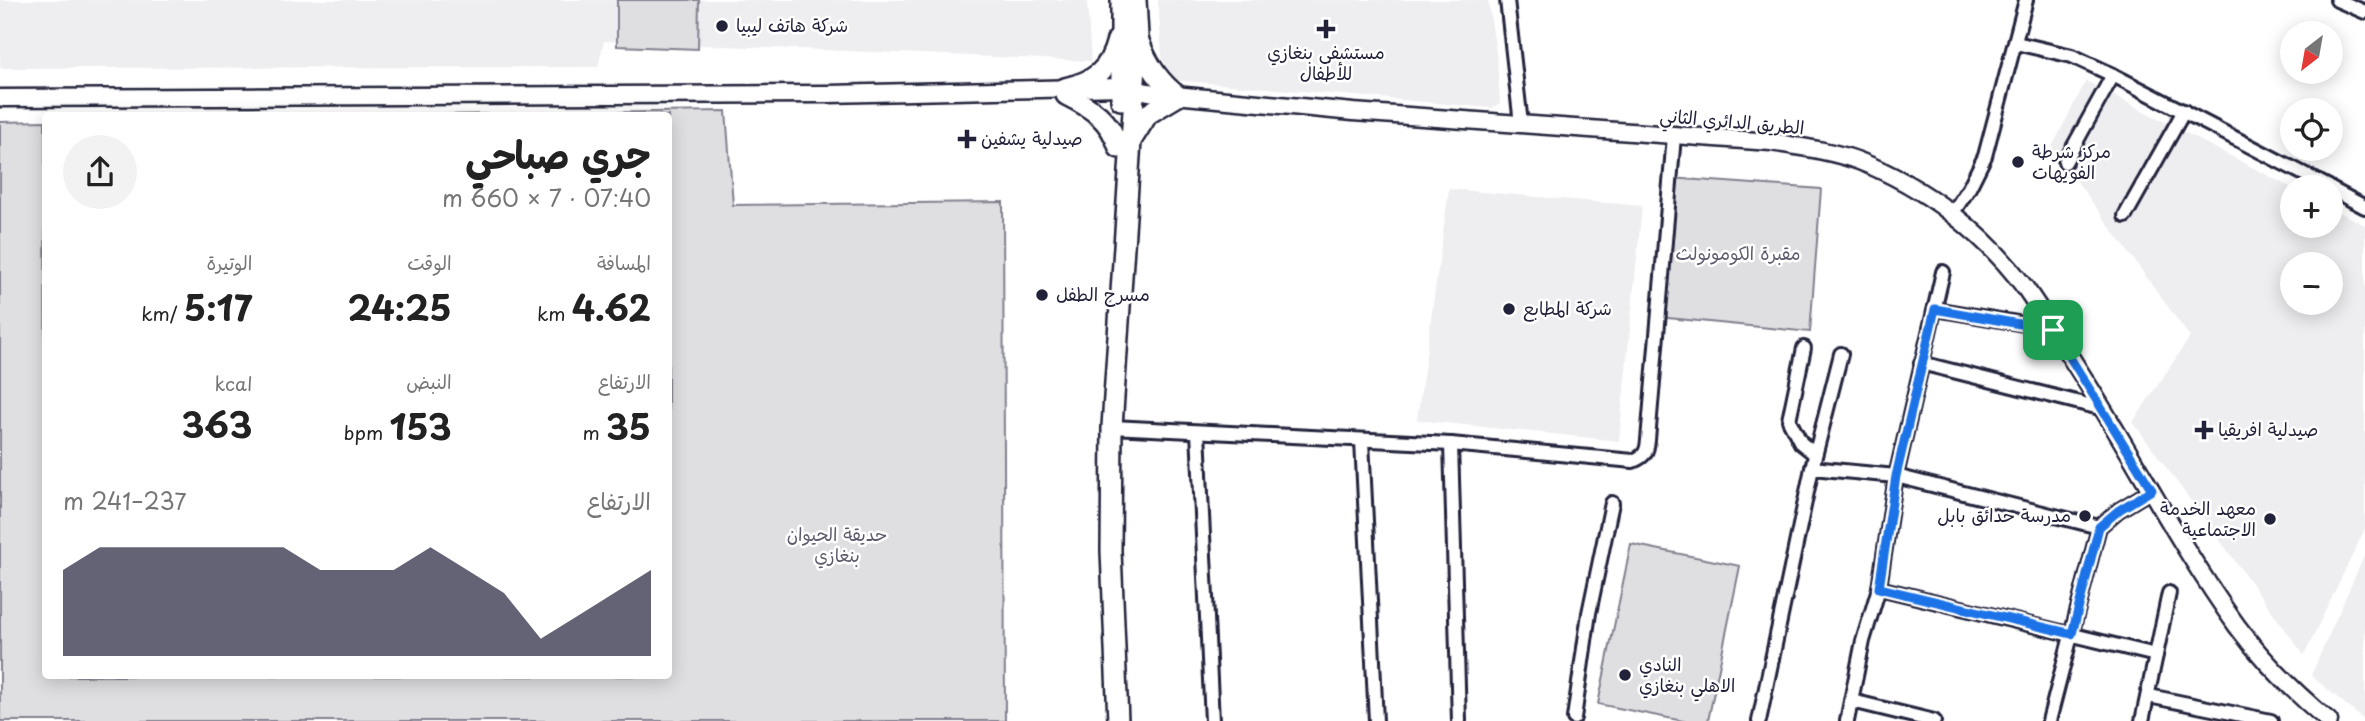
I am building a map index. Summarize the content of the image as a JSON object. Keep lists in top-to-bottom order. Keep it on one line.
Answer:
{"streets":{"main road":["الطريق الدائري الثاني"]},"parks":["مقبرة الكومونولث","حديقة الحيوان بنغازي"],"places":{"other":["شركة هاتف ليبيا","مركز شرطة الفويهات","مسرح الطفل","شركة المطابع","مدرسة حدائق بابل","معهد الخدمة الاجتماعية","النادي الاهلي بنغازي"],"health":["مستشفى بنغازي للأطفال","صيدلية يشفين","صيدلية افريقيا"]},"north":"bottom left","page":{"map_buttons":["+","−"],"heading":["جري صباحي","07:40 · 7 × 660 m"],"stats":[["المسافة","4.62 km"],["الوقت","24:25"],["الوتيرة","5:17 /km"],["الارتفاع","35 m"],["النبض","153 bpm"],["kcal","363"]],"chart":["الارتفاع","237–241 m"]}}
